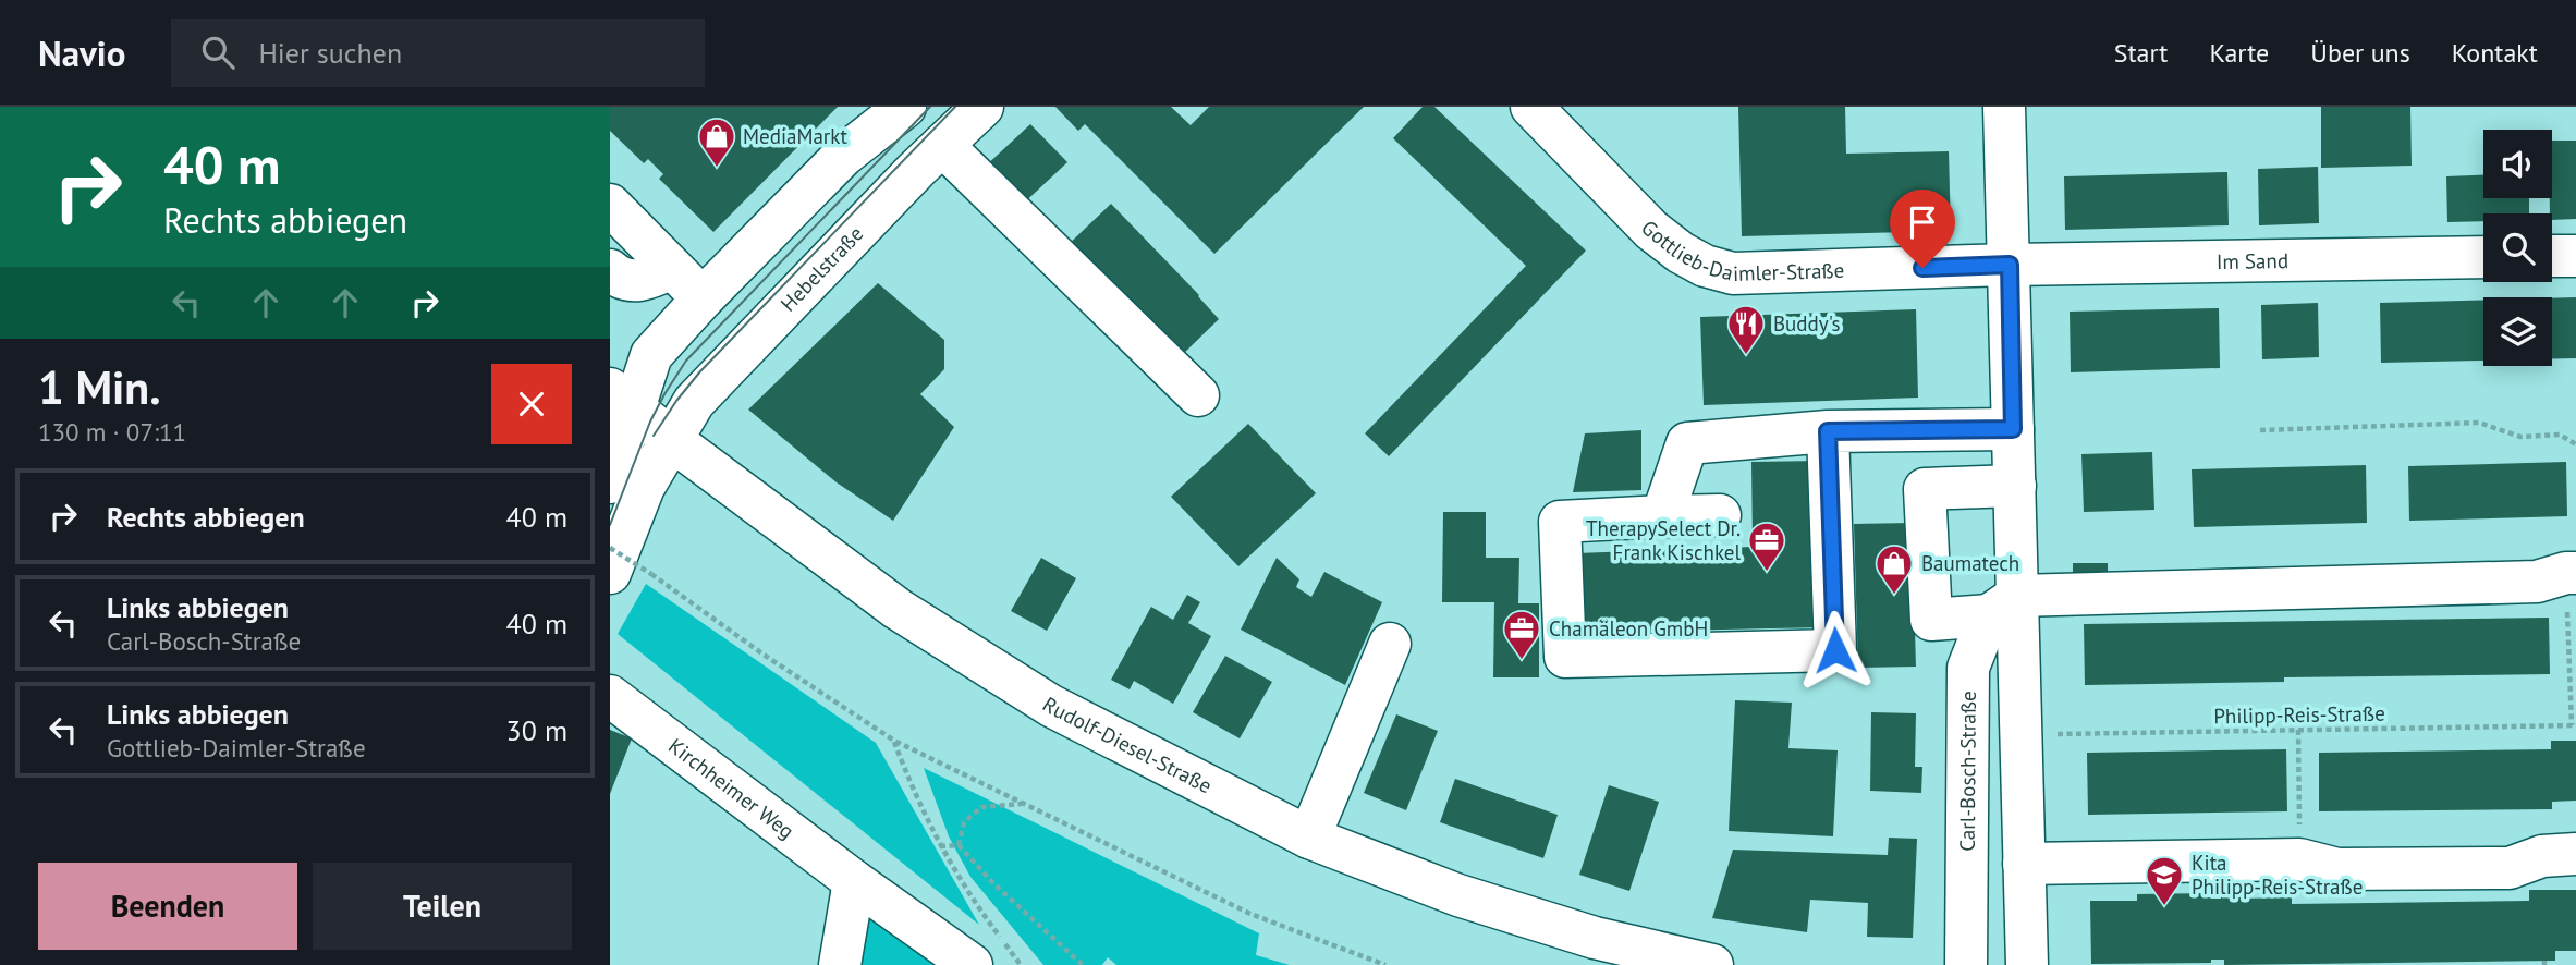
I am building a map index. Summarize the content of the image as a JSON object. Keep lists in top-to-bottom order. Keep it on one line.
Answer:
{"streets":{"street":["Gottlieb-Daimler-Straße","Im Sand","Hebelstraße","Rudolf-Diesel-Straße","Carl-Bosch-Straße","Kirchheimer Weg"],"path":["Philipp-Reis-Straße"]},"crossings":[["Gottlieb-Daimler-Straße","Im Sand"],["Gottlieb-Daimler-Straße","Carl-Bosch-Straße"],["Im Sand","Carl-Bosch-Straße"],["Hebelstraße","Rudolf-Diesel-Straße"],["Philipp-Reis-Straße","Carl-Bosch-Straße"]],"places":{"shop":["MediaMarkt","Baumatech"],"restaurant":["Buddy's"],"office":["TherapySelect Dr. Frank Kischkel","Chamäleon GmbH"],"school or university":["Kita Philipp-Reis-Straße"]},"page":{"header":"Navio","search":"Hier suchen","nav":["Start","Karte","Über uns","Kontakt"],"turn":["40 m","Rechts abbiegen"],"heading":["1 Min.","130 m · 07:11"],"list":[{"name":"Rechts abbiegen","value":"40 m"},{"name":"Links abbiegen","note":"Carl-Bosch-Straße","value":"40 m"},{"name":"Links abbiegen","note":"Gottlieb-Daimler-Straße","value":"30 m"}],"buttons":["Beenden","Teilen"]}}
